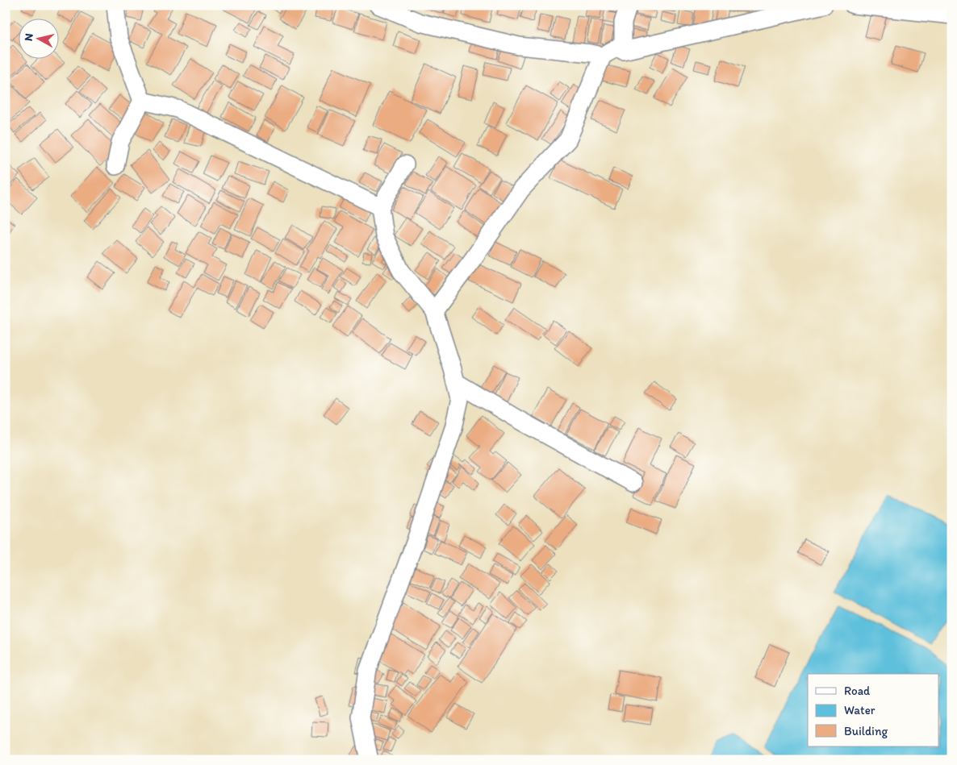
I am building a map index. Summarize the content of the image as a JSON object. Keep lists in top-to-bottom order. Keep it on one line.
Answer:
{"legend":["Road","Water","Building"],"north":"left"}
